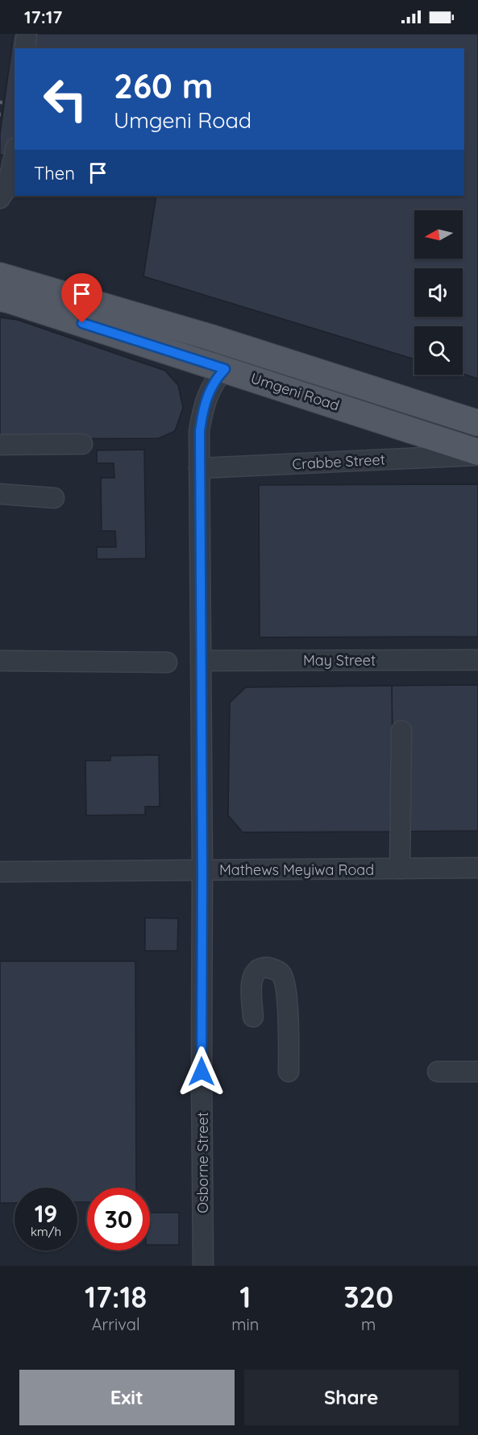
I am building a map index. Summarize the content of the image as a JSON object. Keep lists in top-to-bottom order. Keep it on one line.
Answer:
{"streets":{"main road":["Umgeni Road"],"street":["Crabbe Street","May Street","Mathews Meyiwa Road","Osborne Street"]},"crossings":[["Umgeni Road","Crabbe Street"],["Umgeni Road","Osborne Street"],["Crabbe Street","Osborne Street"],["May Street","Osborne Street"],["Mathews Meyiwa Road","Osborne Street"]],"north":"left","page":{"status":"17:17","turn":["260 m","Umgeni Road"],"then":"Then","speed":"19 km/h","limit":"30","eta":["17:18","Arrival","1","min","320","m"],"buttons":["Exit","Share"]}}
